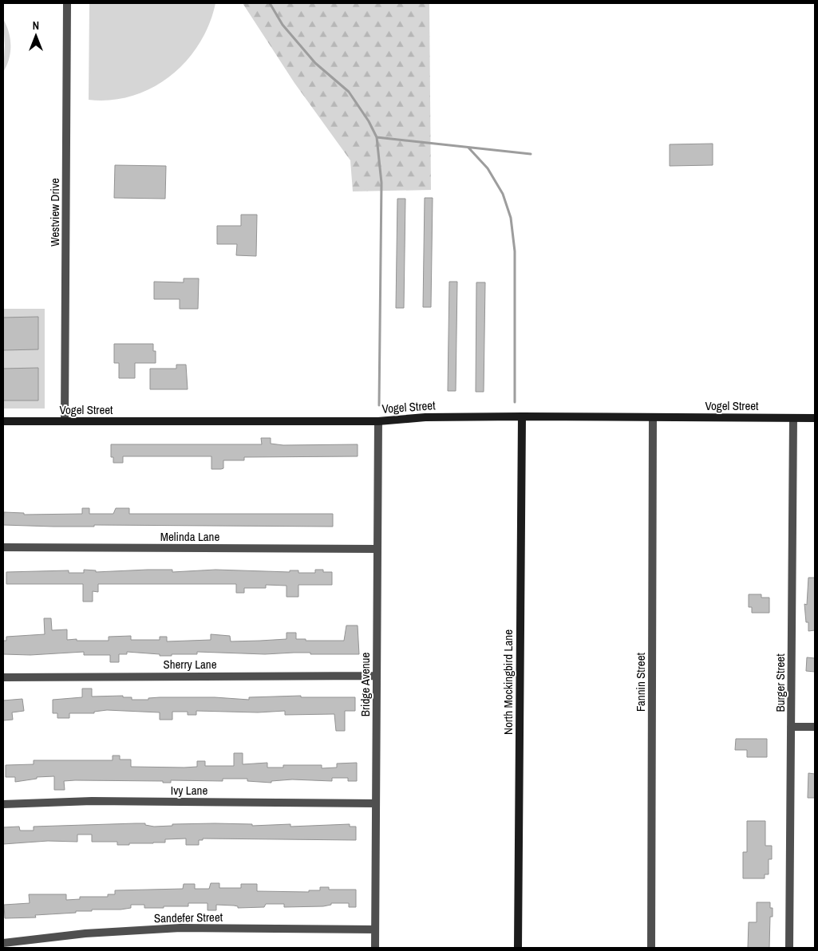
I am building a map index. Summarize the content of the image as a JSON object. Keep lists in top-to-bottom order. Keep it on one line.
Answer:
{"streets":{"street":["Westview Drive","Vogel Street","Melinda Lane","Sherry Lane","North Mockingbird Lane","Fannin Street","Burger Street","Bridge Avenue","Ivy Lane","Sandefer Street"]},"crossings":[["Westview Drive","Vogel Street"],["Vogel Street","North Mockingbird Lane"],["Vogel Street","Fannin Street"],["Vogel Street","Burger Street"],["Vogel Street","Bridge Avenue"],["Melinda Lane","Bridge Avenue"],["Sherry Lane","Bridge Avenue"],["Bridge Avenue","Ivy Lane"],["Bridge Avenue","Sandefer Street"]],"north":"top"}
